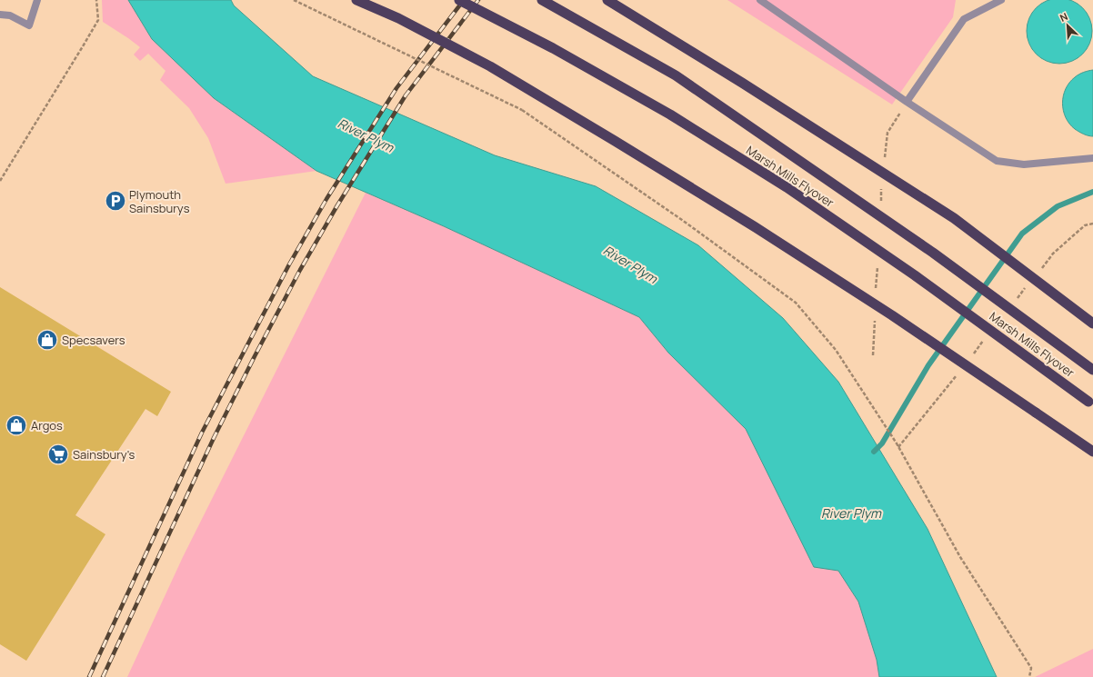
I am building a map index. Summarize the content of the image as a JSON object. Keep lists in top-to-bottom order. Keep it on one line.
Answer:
{"streets":{"highway":["Marsh Mills Flyover"]},"water":["River Plym"],"places":{"parking":["Plymouth Sainsburys"],"shop":["Specsavers","Argos"],"supermarket":["Sainsbury's"]},"north":"top left"}
